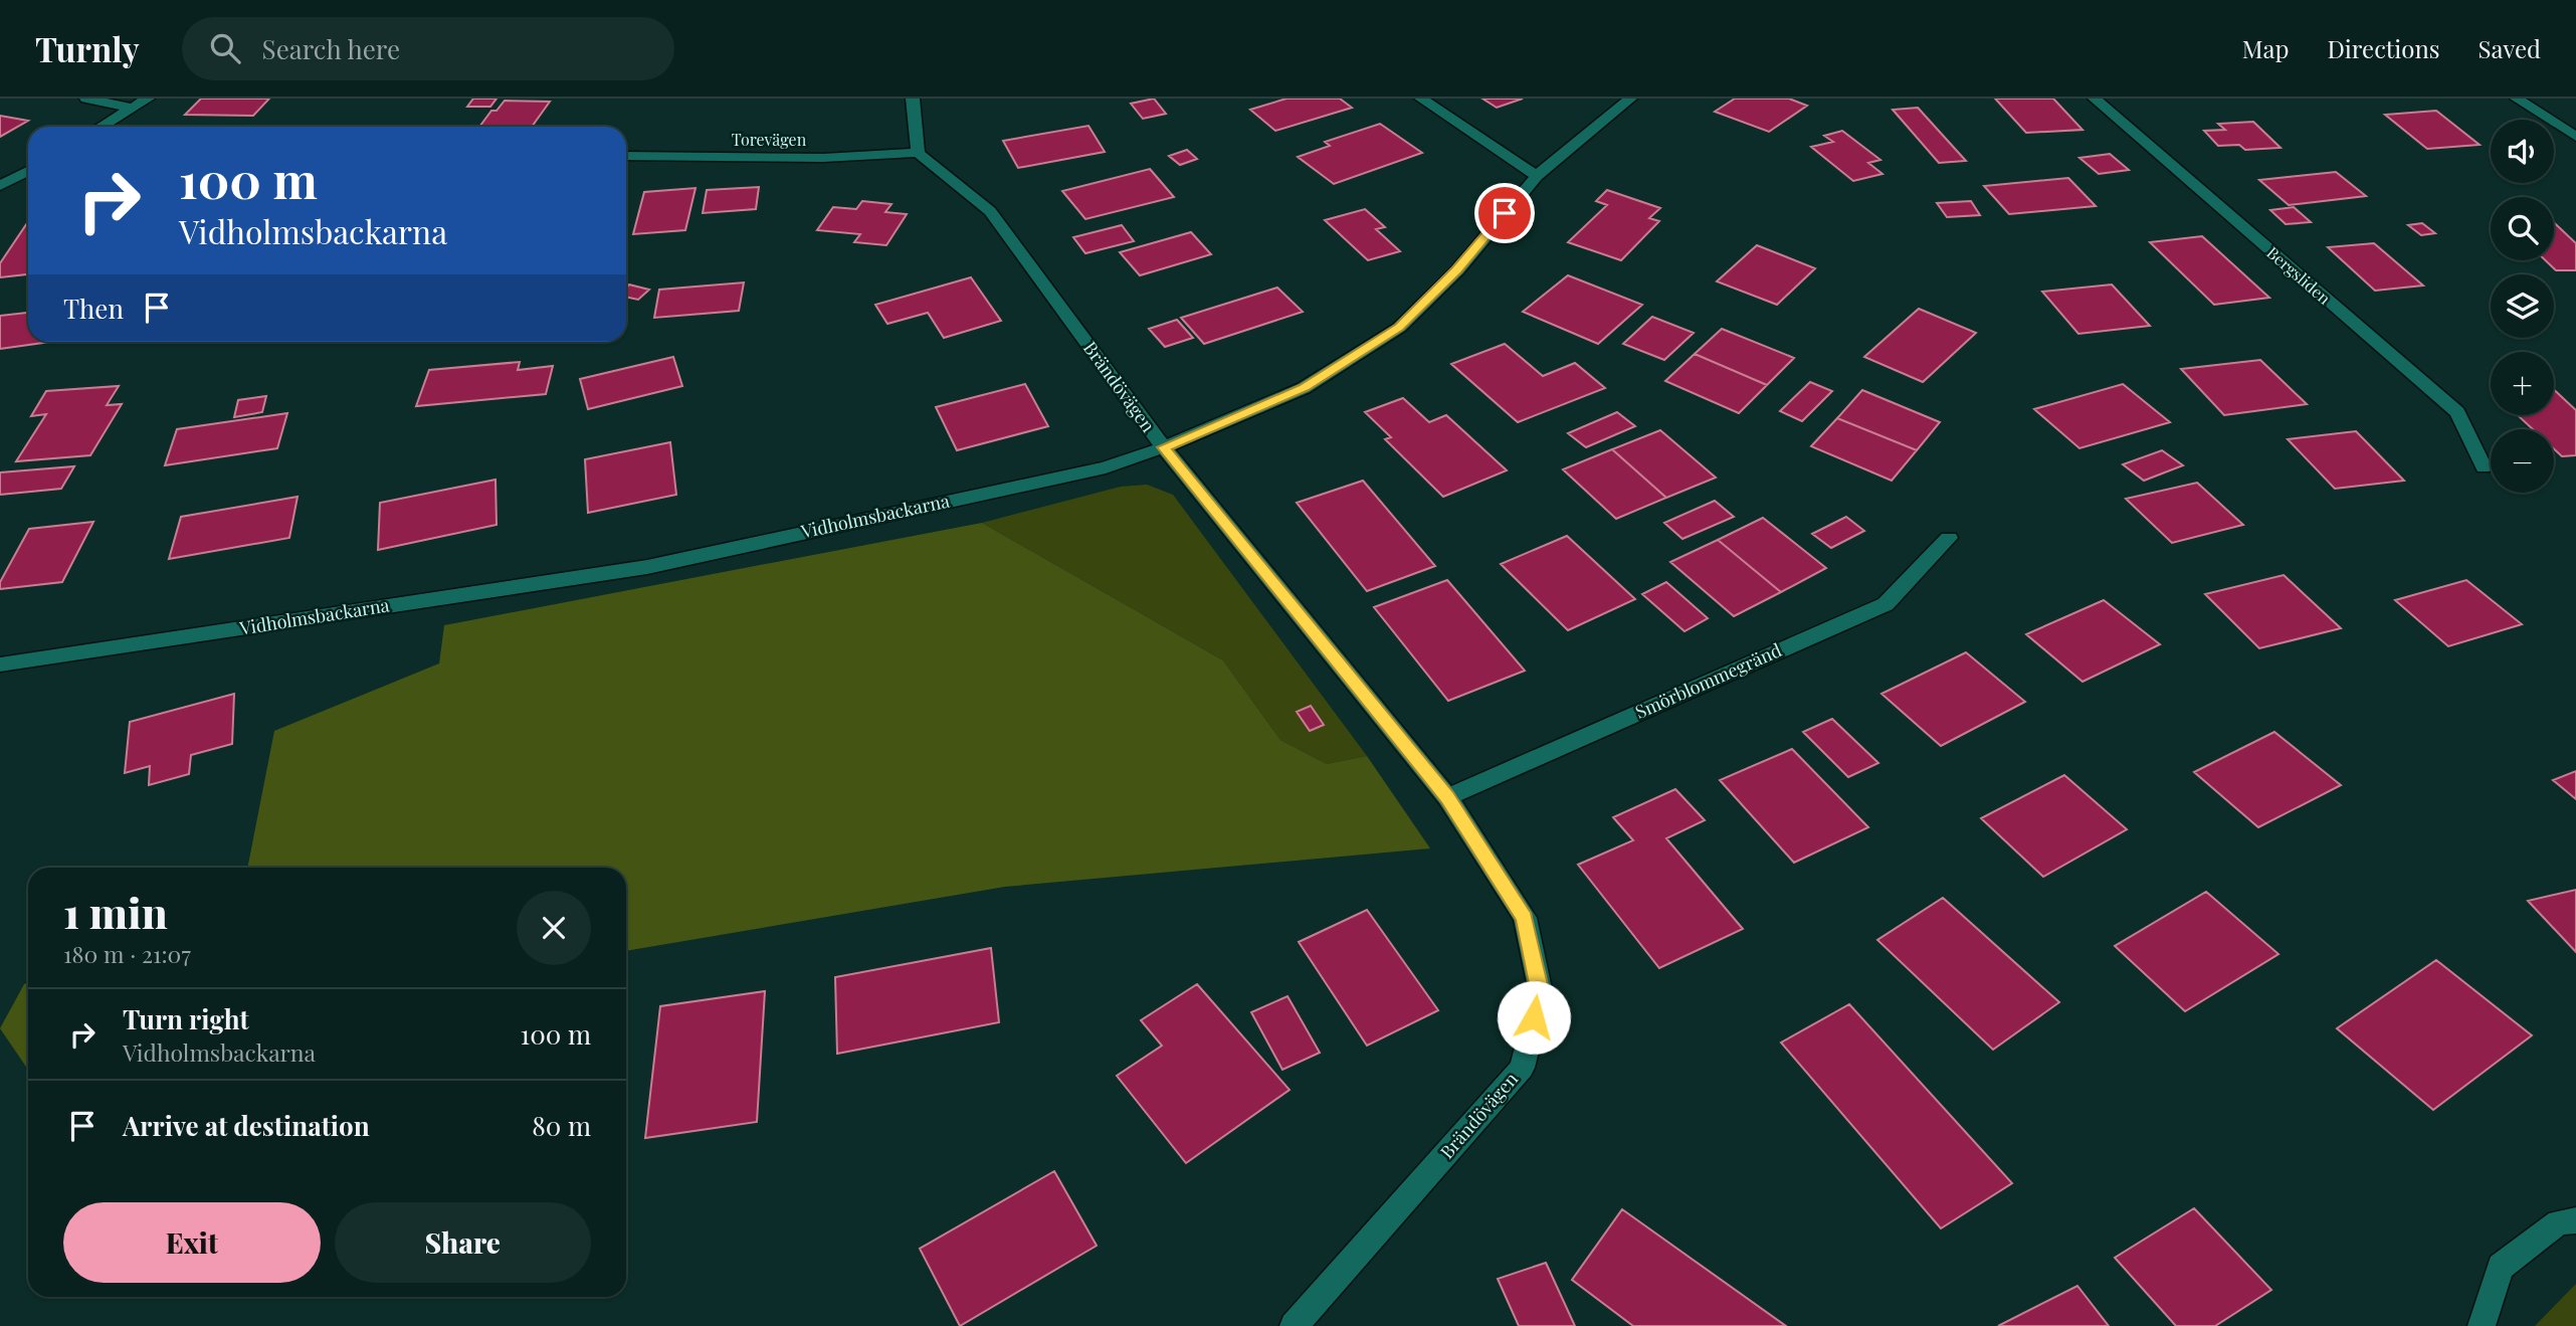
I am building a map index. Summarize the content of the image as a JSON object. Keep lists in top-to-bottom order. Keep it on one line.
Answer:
{"streets":{"street":["Torevägen","Bergsliden","Brändövägen","Vidholmsbackarna","Smörblommegränd"]},"crossings":[["Torevägen","Brändövägen"],["Brändövägen","Vidholmsbackarna"],["Brändövägen","Smörblommegränd"]],"page":{"header":"Turnly","search":"Search here","nav":["Map","Directions","Saved"],"map_buttons":["+","−"],"turn":["100 m","Vidholmsbackarna"],"then":"Then","heading":["1 min","180 m · 21:07"],"list":[{"name":"Turn right","note":"Vidholmsbackarna","value":"100 m"},{"name":"Arrive at destination","value":"80 m"}],"buttons":["Exit","Share"]}}
